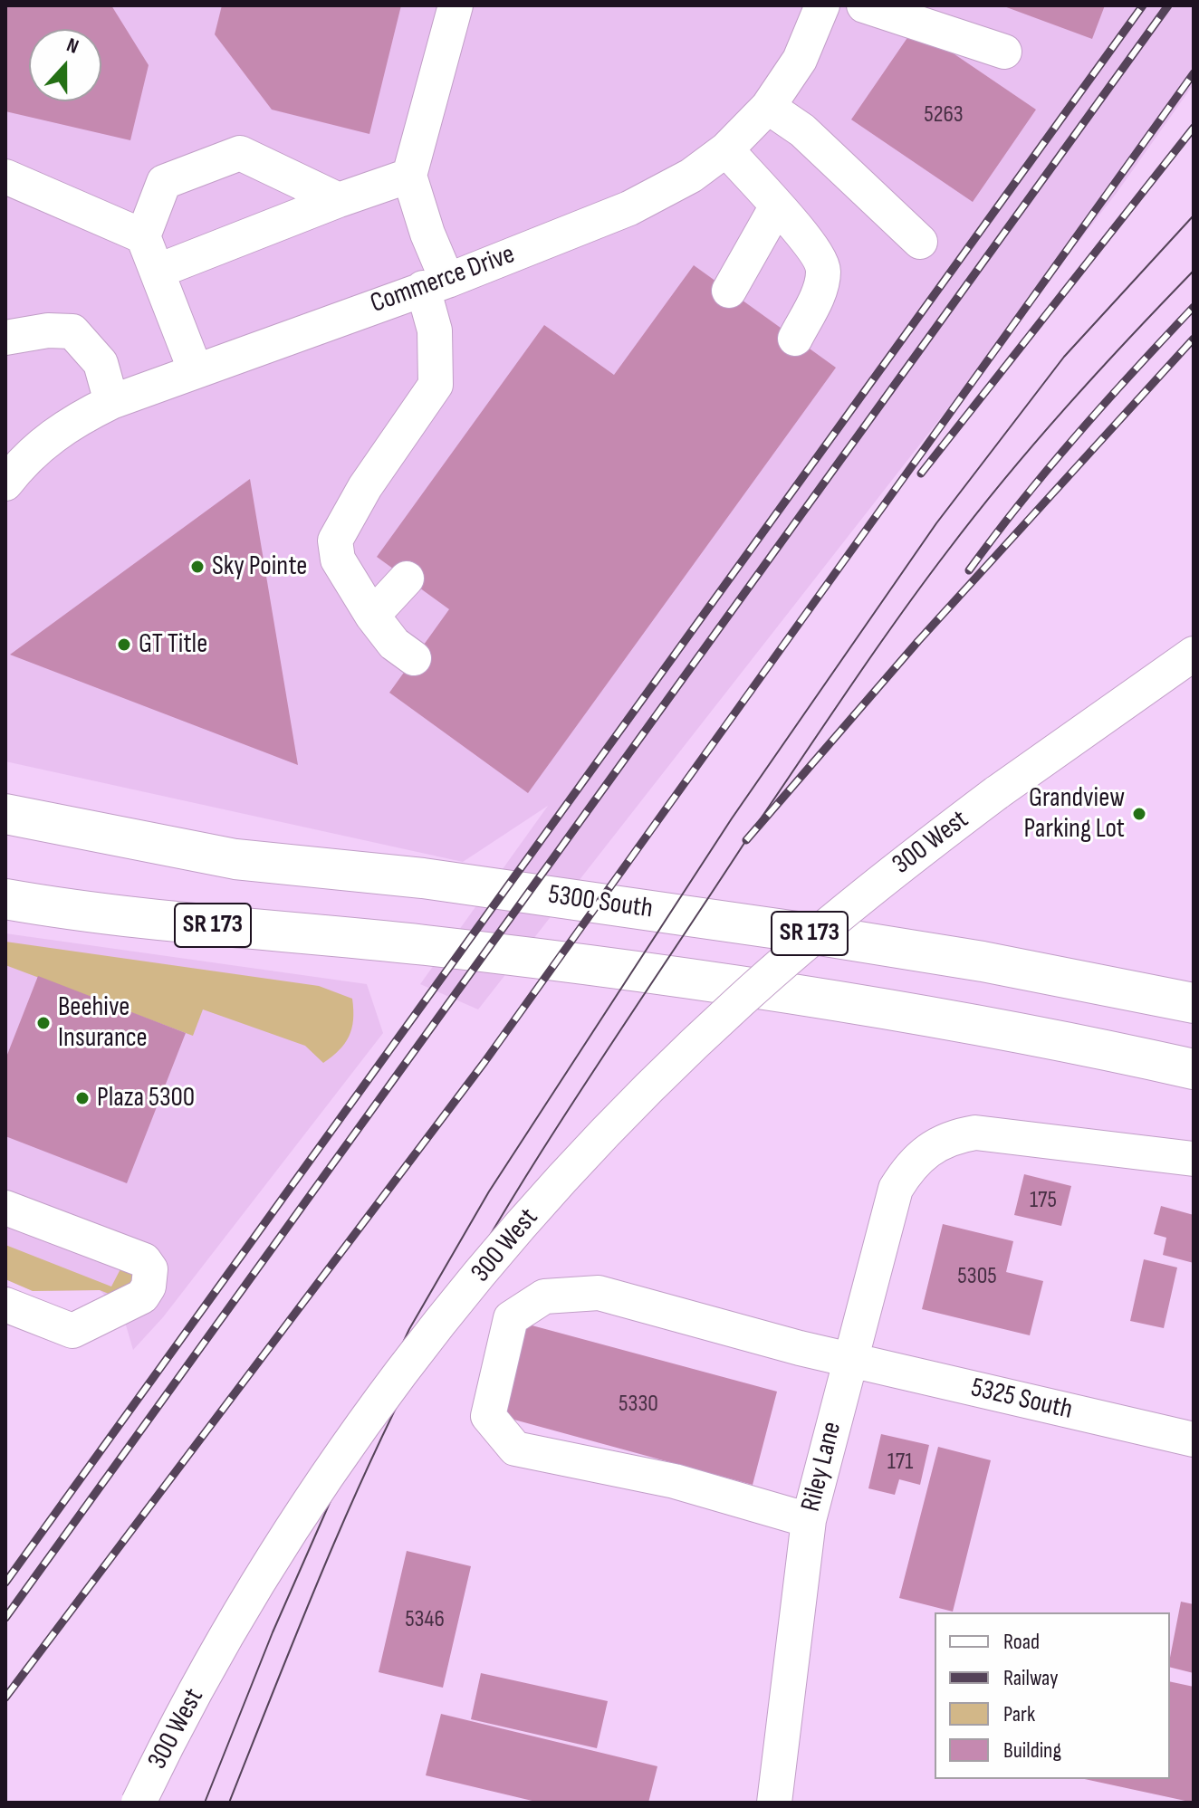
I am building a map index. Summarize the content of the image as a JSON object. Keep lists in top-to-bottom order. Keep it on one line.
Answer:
{"streets":{"main road":["5300 South","SR 173"],"street":["Commerce Drive","300 West","5325 South","Riley Lane"]},"crossings":[["5325 South","Riley Lane"]],"places":["Sky Pointe","GT Title","Grandview Parking Lot","Beehive Insurance","Plaza 5300"],"house_numbers":["5263","175","5305","5330","171","5346"],"legend":["Road","Railway","Park","Building"],"north":"top"}
